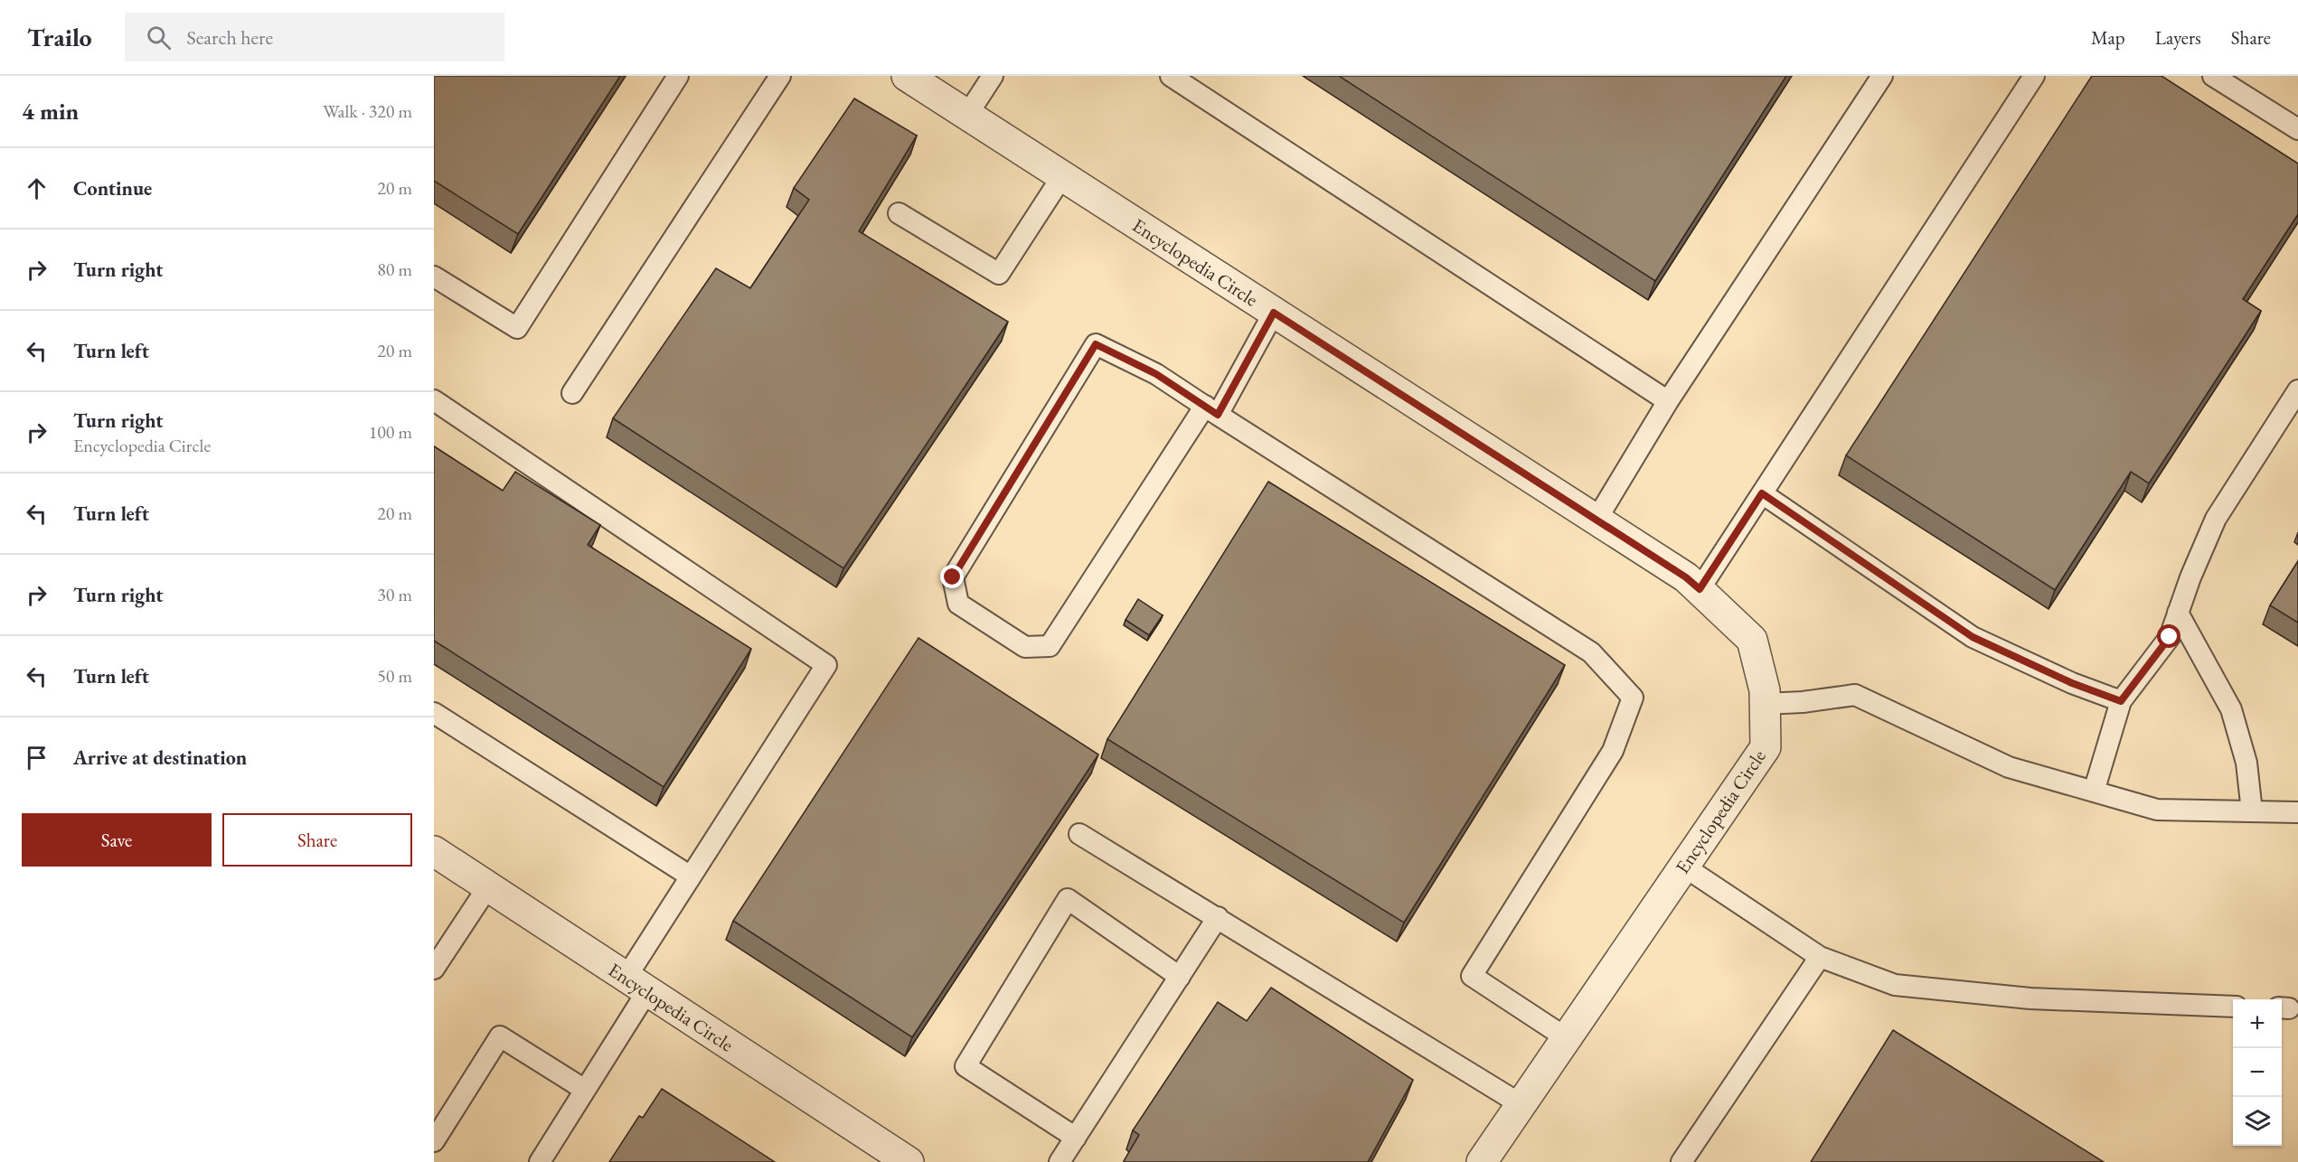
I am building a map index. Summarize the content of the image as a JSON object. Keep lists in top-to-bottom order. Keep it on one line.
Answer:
{"streets":{"street":["Encyclopedia Circle"]},"page":{"header":"Trailo","search":"Search here","nav":["Map","Layers","Share"],"heading":["4 min","Walk · 320 m"],"list":[["Continue","20 m"],["Turn right","80 m"],["Turn left","20 m"],["Turn right","Encyclopedia Circle","100 m"],["Turn left","20 m"],["Turn right","30 m"],["Turn left","50 m"],"Arrive at destination"],"buttons":["Save","Share"],"map_buttons":["+","−"]}}
